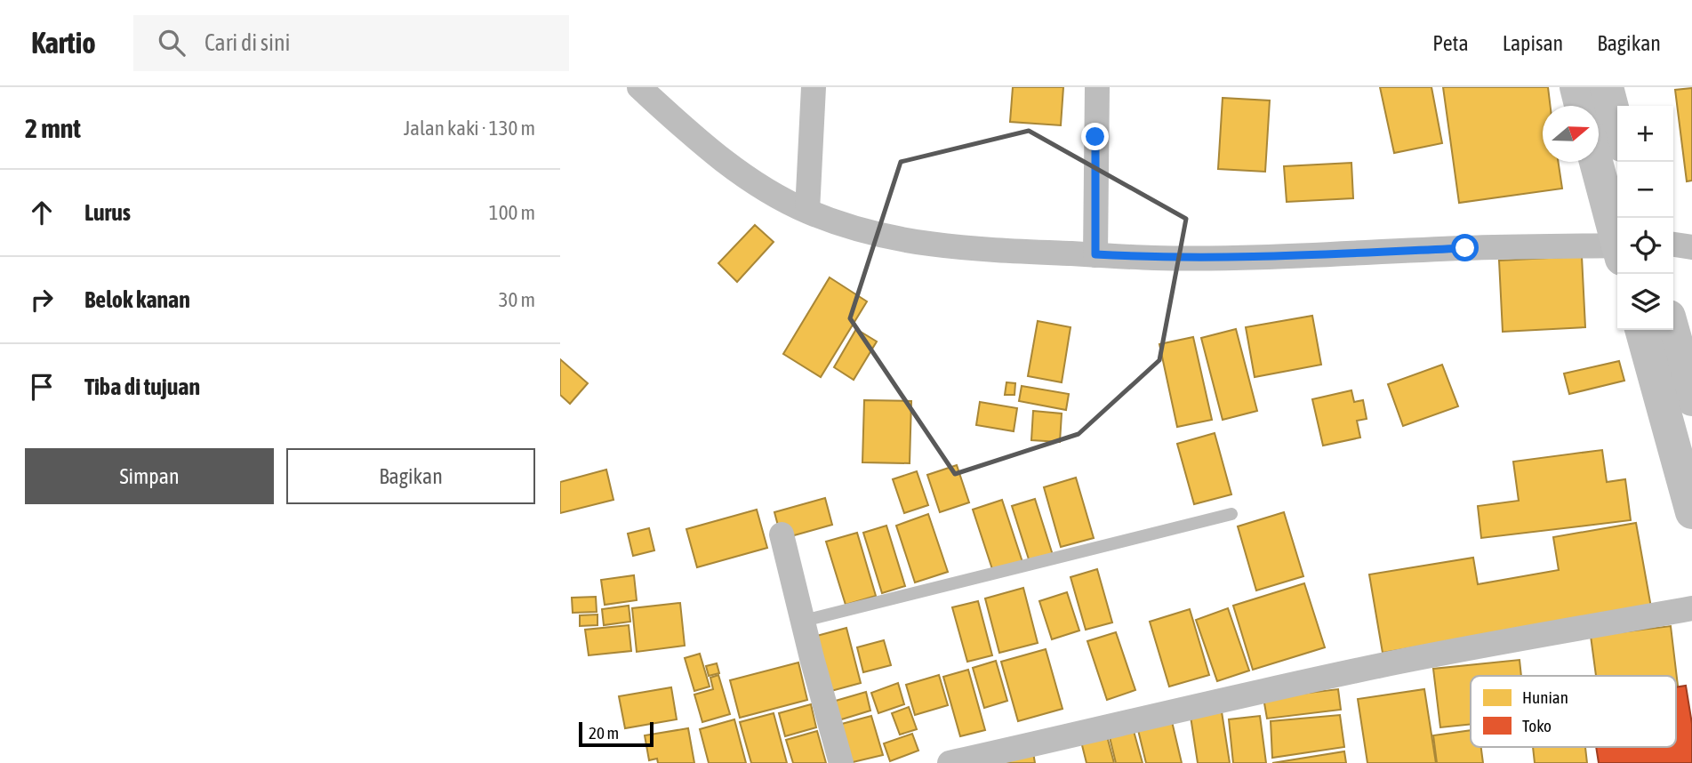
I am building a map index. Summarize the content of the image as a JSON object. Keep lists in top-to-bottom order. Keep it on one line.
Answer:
{"legend":["Hunian","Toko"],"scale_bar":"20 m","north":"right","page":{"header":"Kartio","search":"Cari di sini","nav":["Peta","Lapisan","Bagikan"],"heading":["2 mnt","Jalan kaki · 130 m"],"map_buttons":["+","−"],"list":[["Lurus","100 m"],["Belok kanan","30 m"],"Tiba di tujuan"],"buttons":["Simpan","Bagikan"],"scale":"20 m"}}
